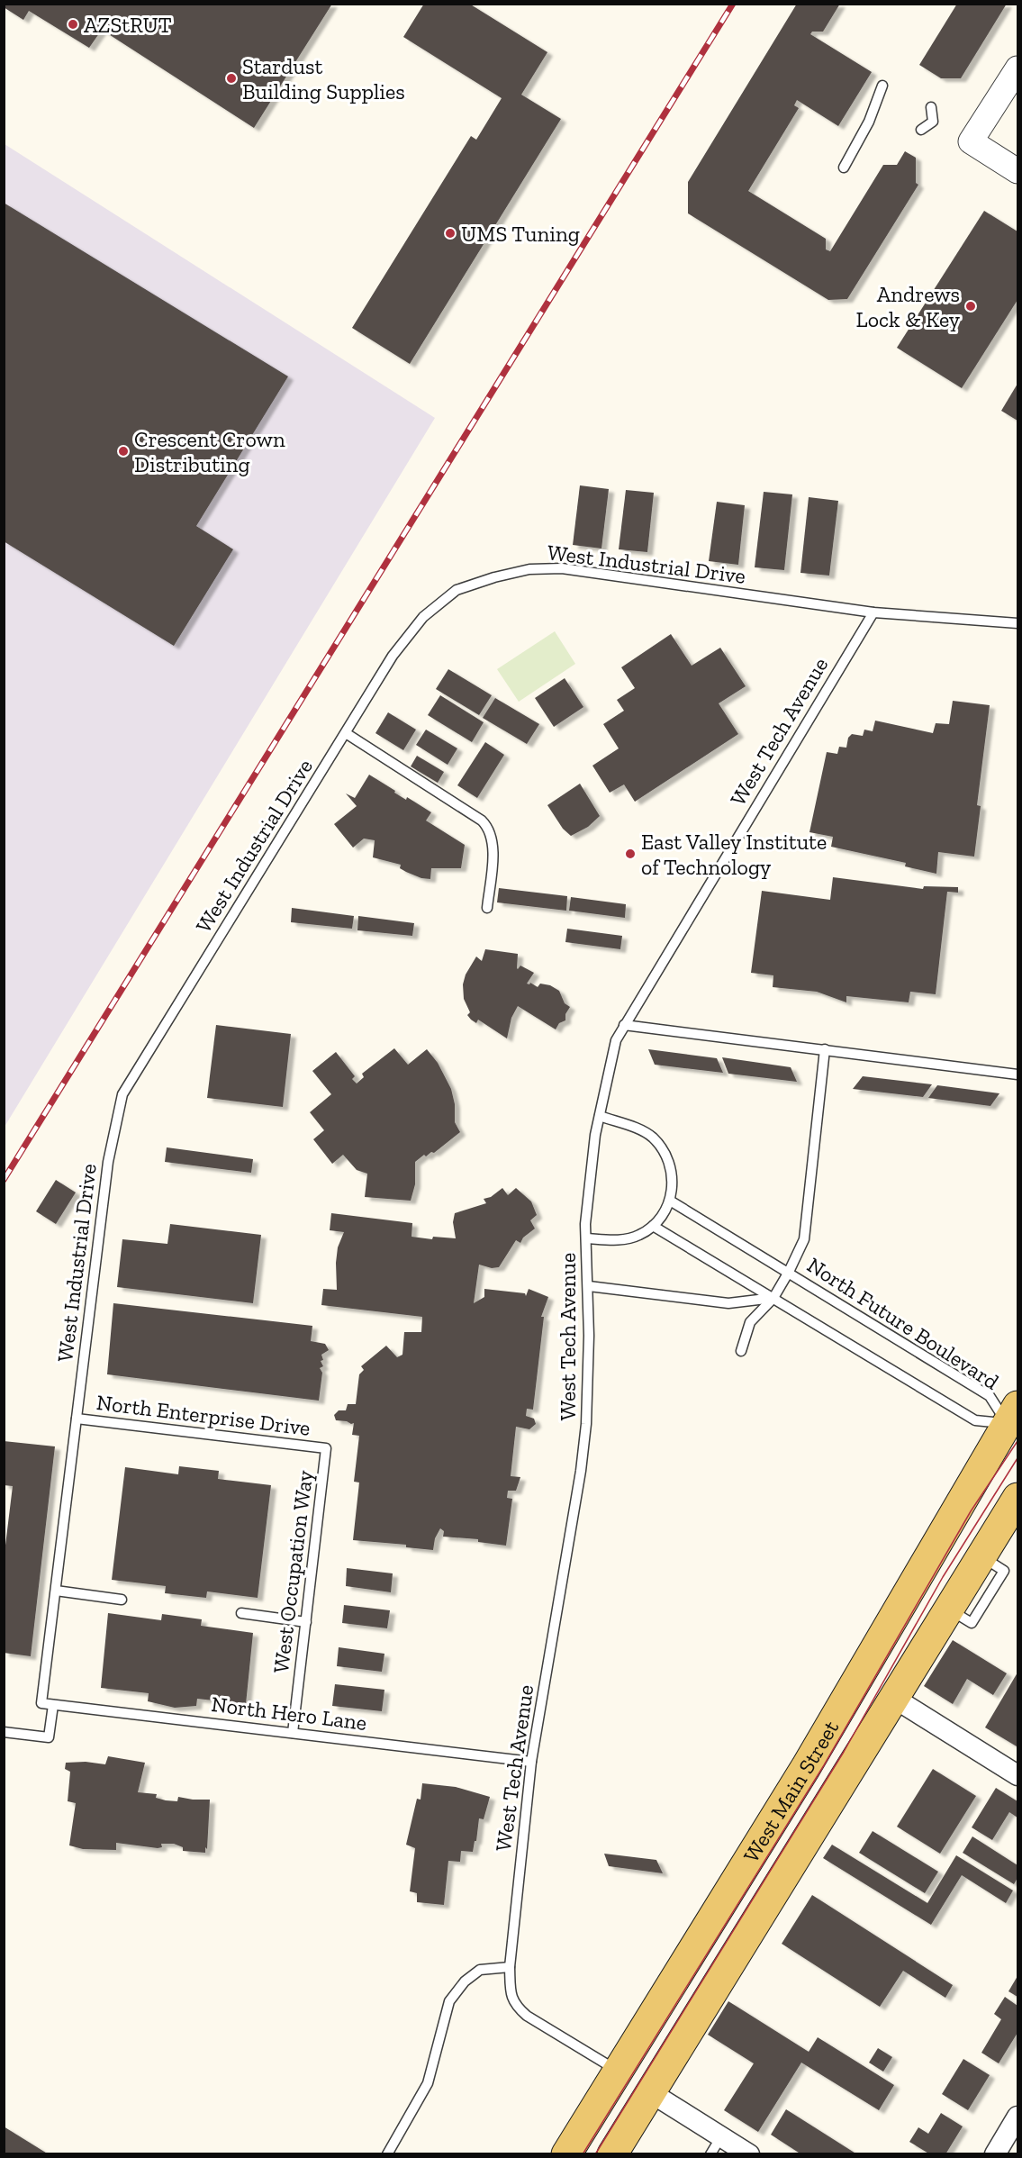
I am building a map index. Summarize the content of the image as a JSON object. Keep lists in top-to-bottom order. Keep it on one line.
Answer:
{"streets":{"main road":["West Main Street"],"lane":["West Industrial Drive","West Tech Avenue","North Future Boulevard","North Enterprise Drive","West Occupation Way","North Hero Lane"]},"crossings":[["West Industrial Drive","West Tech Avenue"],["West Industrial Drive","North Enterprise Drive"],["West Industrial Drive","North Hero Lane"],["West Tech Avenue","North Hero Lane"],["West Tech Avenue","West Main Street"],["North Future Boulevard","West Main Street"],["North Enterprise Drive","West Occupation Way"],["West Occupation Way","North Hero Lane"]],"places":["AZStRUT","Stardust Building Supplies","UMS Tuning","Andrews Lock & Key","Crescent Crown Distributing","East Valley Institute of Technology"]}
